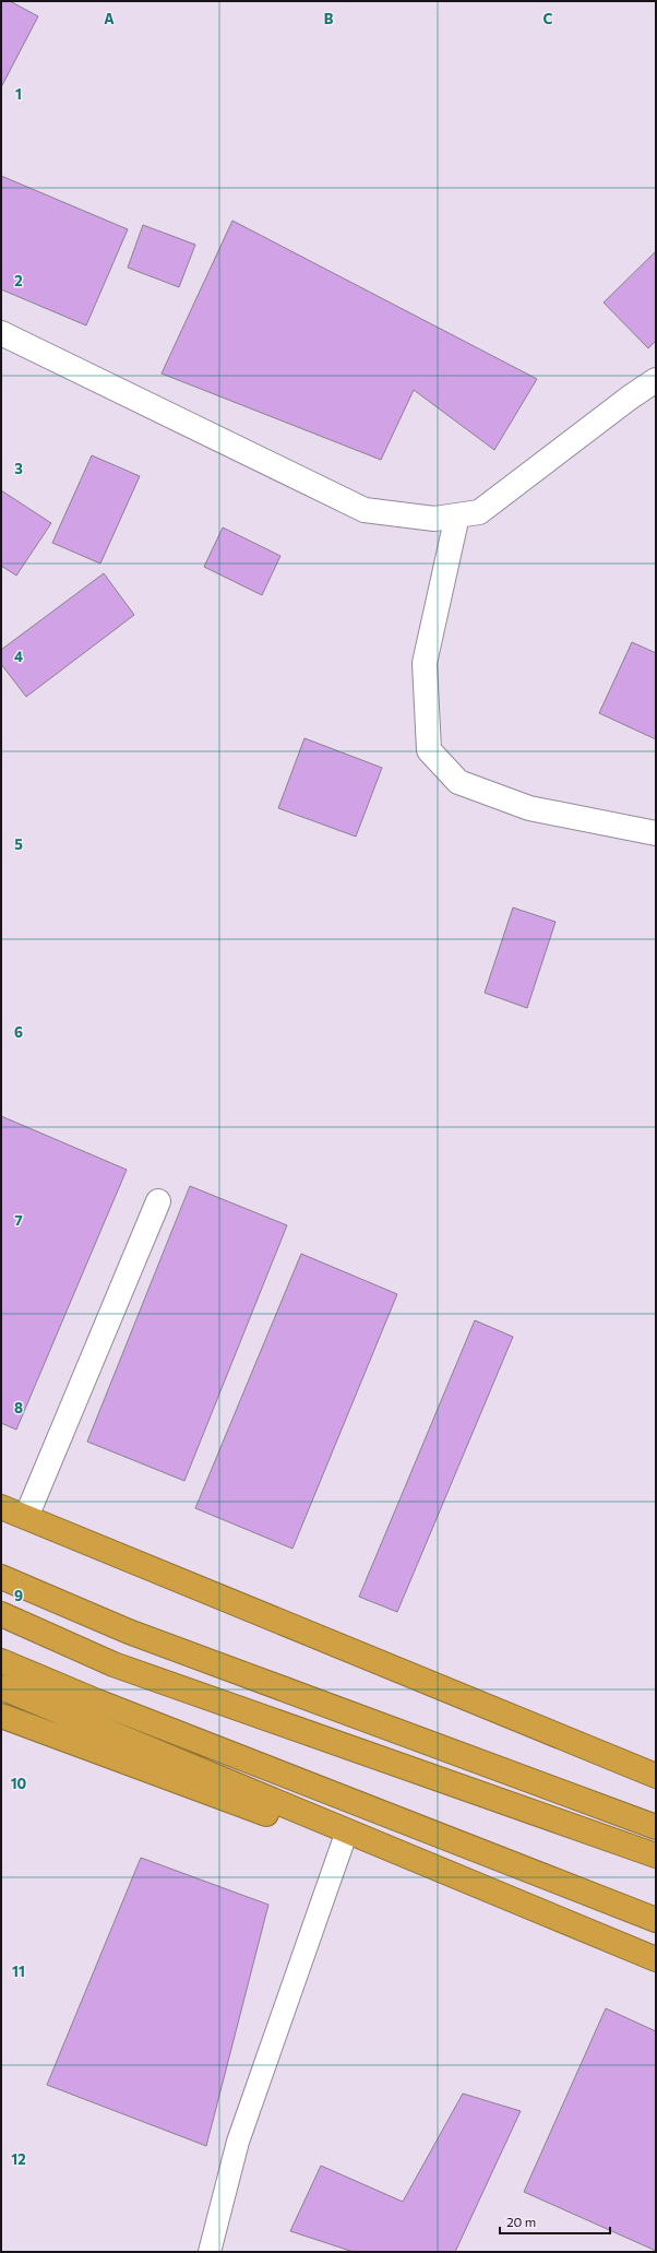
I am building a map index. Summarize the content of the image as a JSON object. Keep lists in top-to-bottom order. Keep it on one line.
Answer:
{"scale_bar":"20 m","grid":{"columns":["A","B","C"],"rows":["1","2","3","4","5","6","7","8","9","10","11","12"]}}
